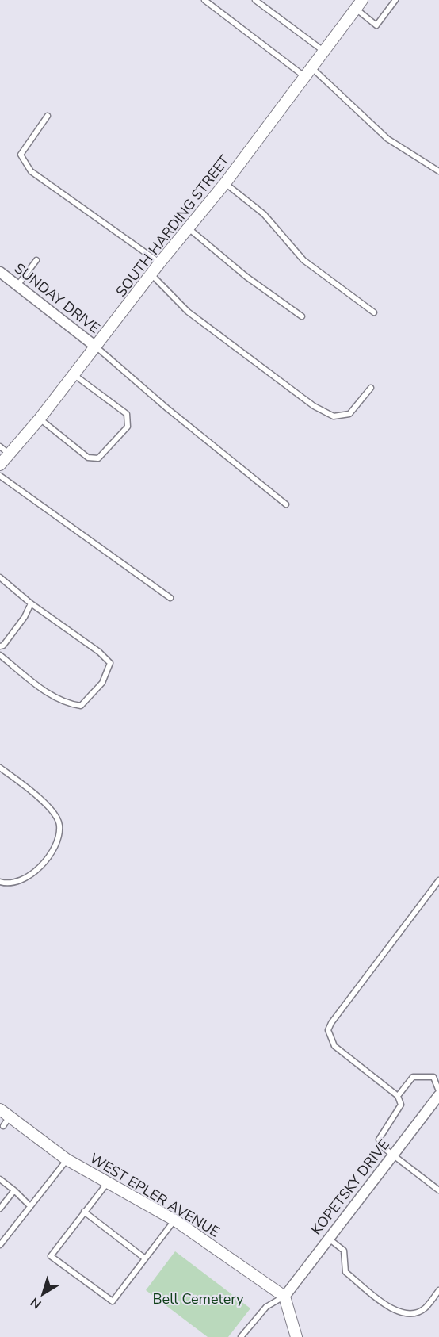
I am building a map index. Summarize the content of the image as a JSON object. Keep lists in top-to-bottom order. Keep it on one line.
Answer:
{"streets":{"street":["SOUTH HARDING STREET","SUNDAY DRIVE","KOPETSKY DRIVE","WEST EPLER AVENUE"]},"crossings":[["SOUTH HARDING STREET","SUNDAY DRIVE"],["KOPETSKY DRIVE","WEST EPLER AVENUE"]],"parks":["Bell Cemetery"],"north":"bottom left"}
